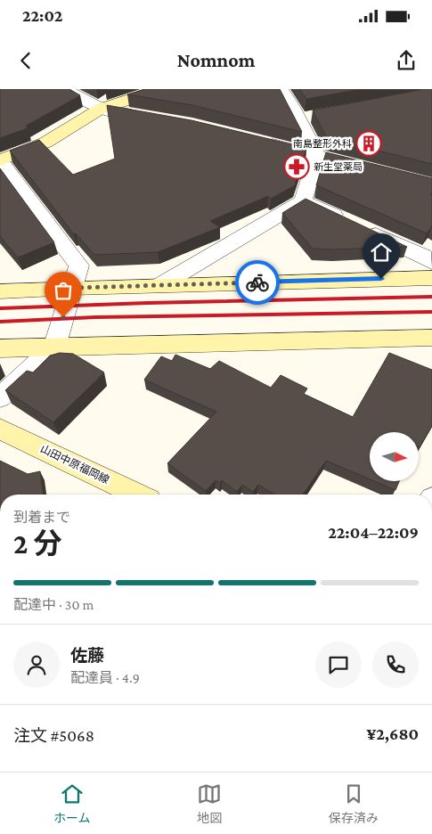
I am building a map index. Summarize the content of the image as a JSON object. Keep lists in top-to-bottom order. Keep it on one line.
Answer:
{"streets":{"street":["山田中原福岡線"]},"places":{"building":["南島整形外科"],"pharmacy":["新生堂薬局"]},"north":"right","page":{"status":"22:02","header":"Nomnom","heading":["2 分","到着まで","22:04–22:09"],"panel":["佐藤","配達員 · 4.9","注文 #5068","¥2,680"],"bar":"配達中 · 30 m","tabs":["ホーム","地図","保存済み"]}}
